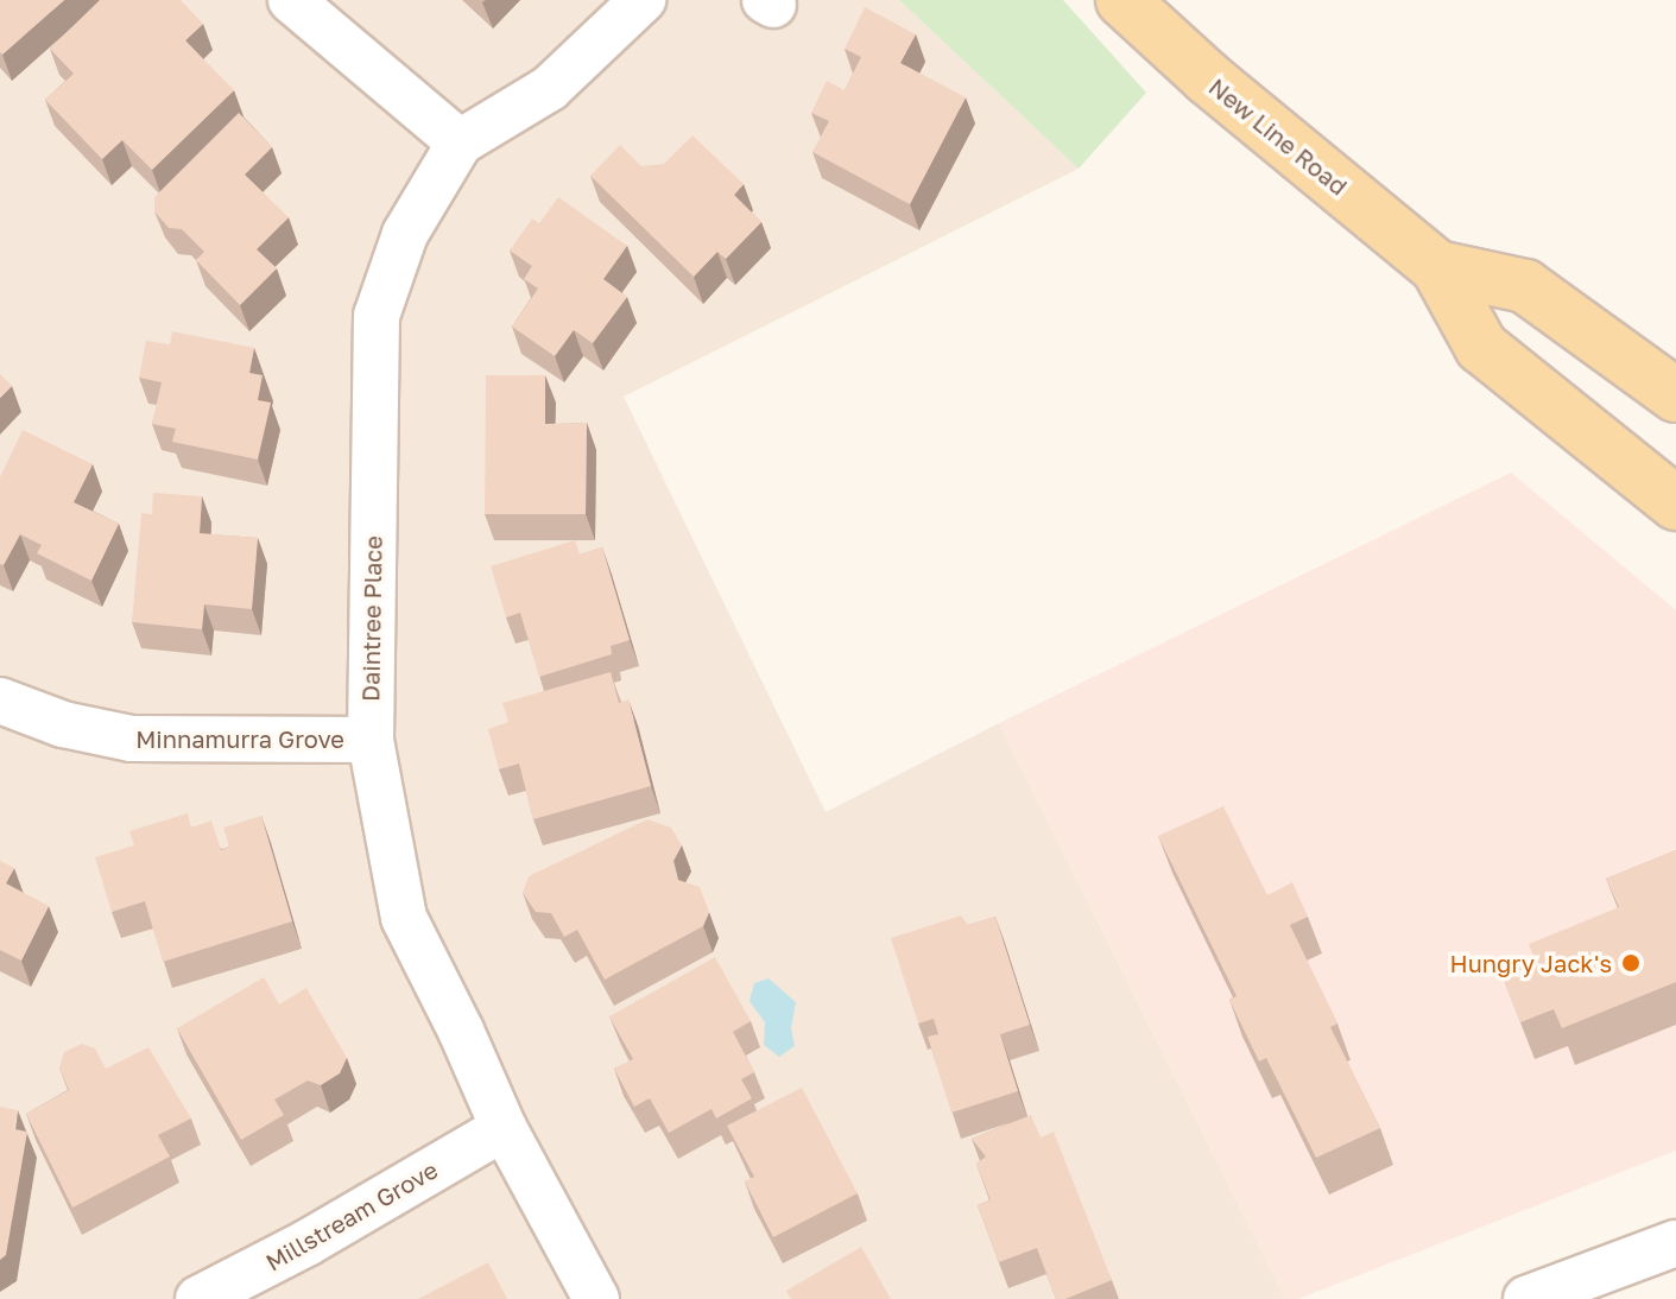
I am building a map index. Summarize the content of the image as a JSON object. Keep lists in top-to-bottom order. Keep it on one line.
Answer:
{"streets":{"main road":["New Line Road"],"street":["Daintree Place","Minnamurra Grove","Millstream Grove"]},"crossings":[["Daintree Place","Minnamurra Grove"],["Daintree Place","Millstream Grove"]],"places":["Hungry Jack's"]}
